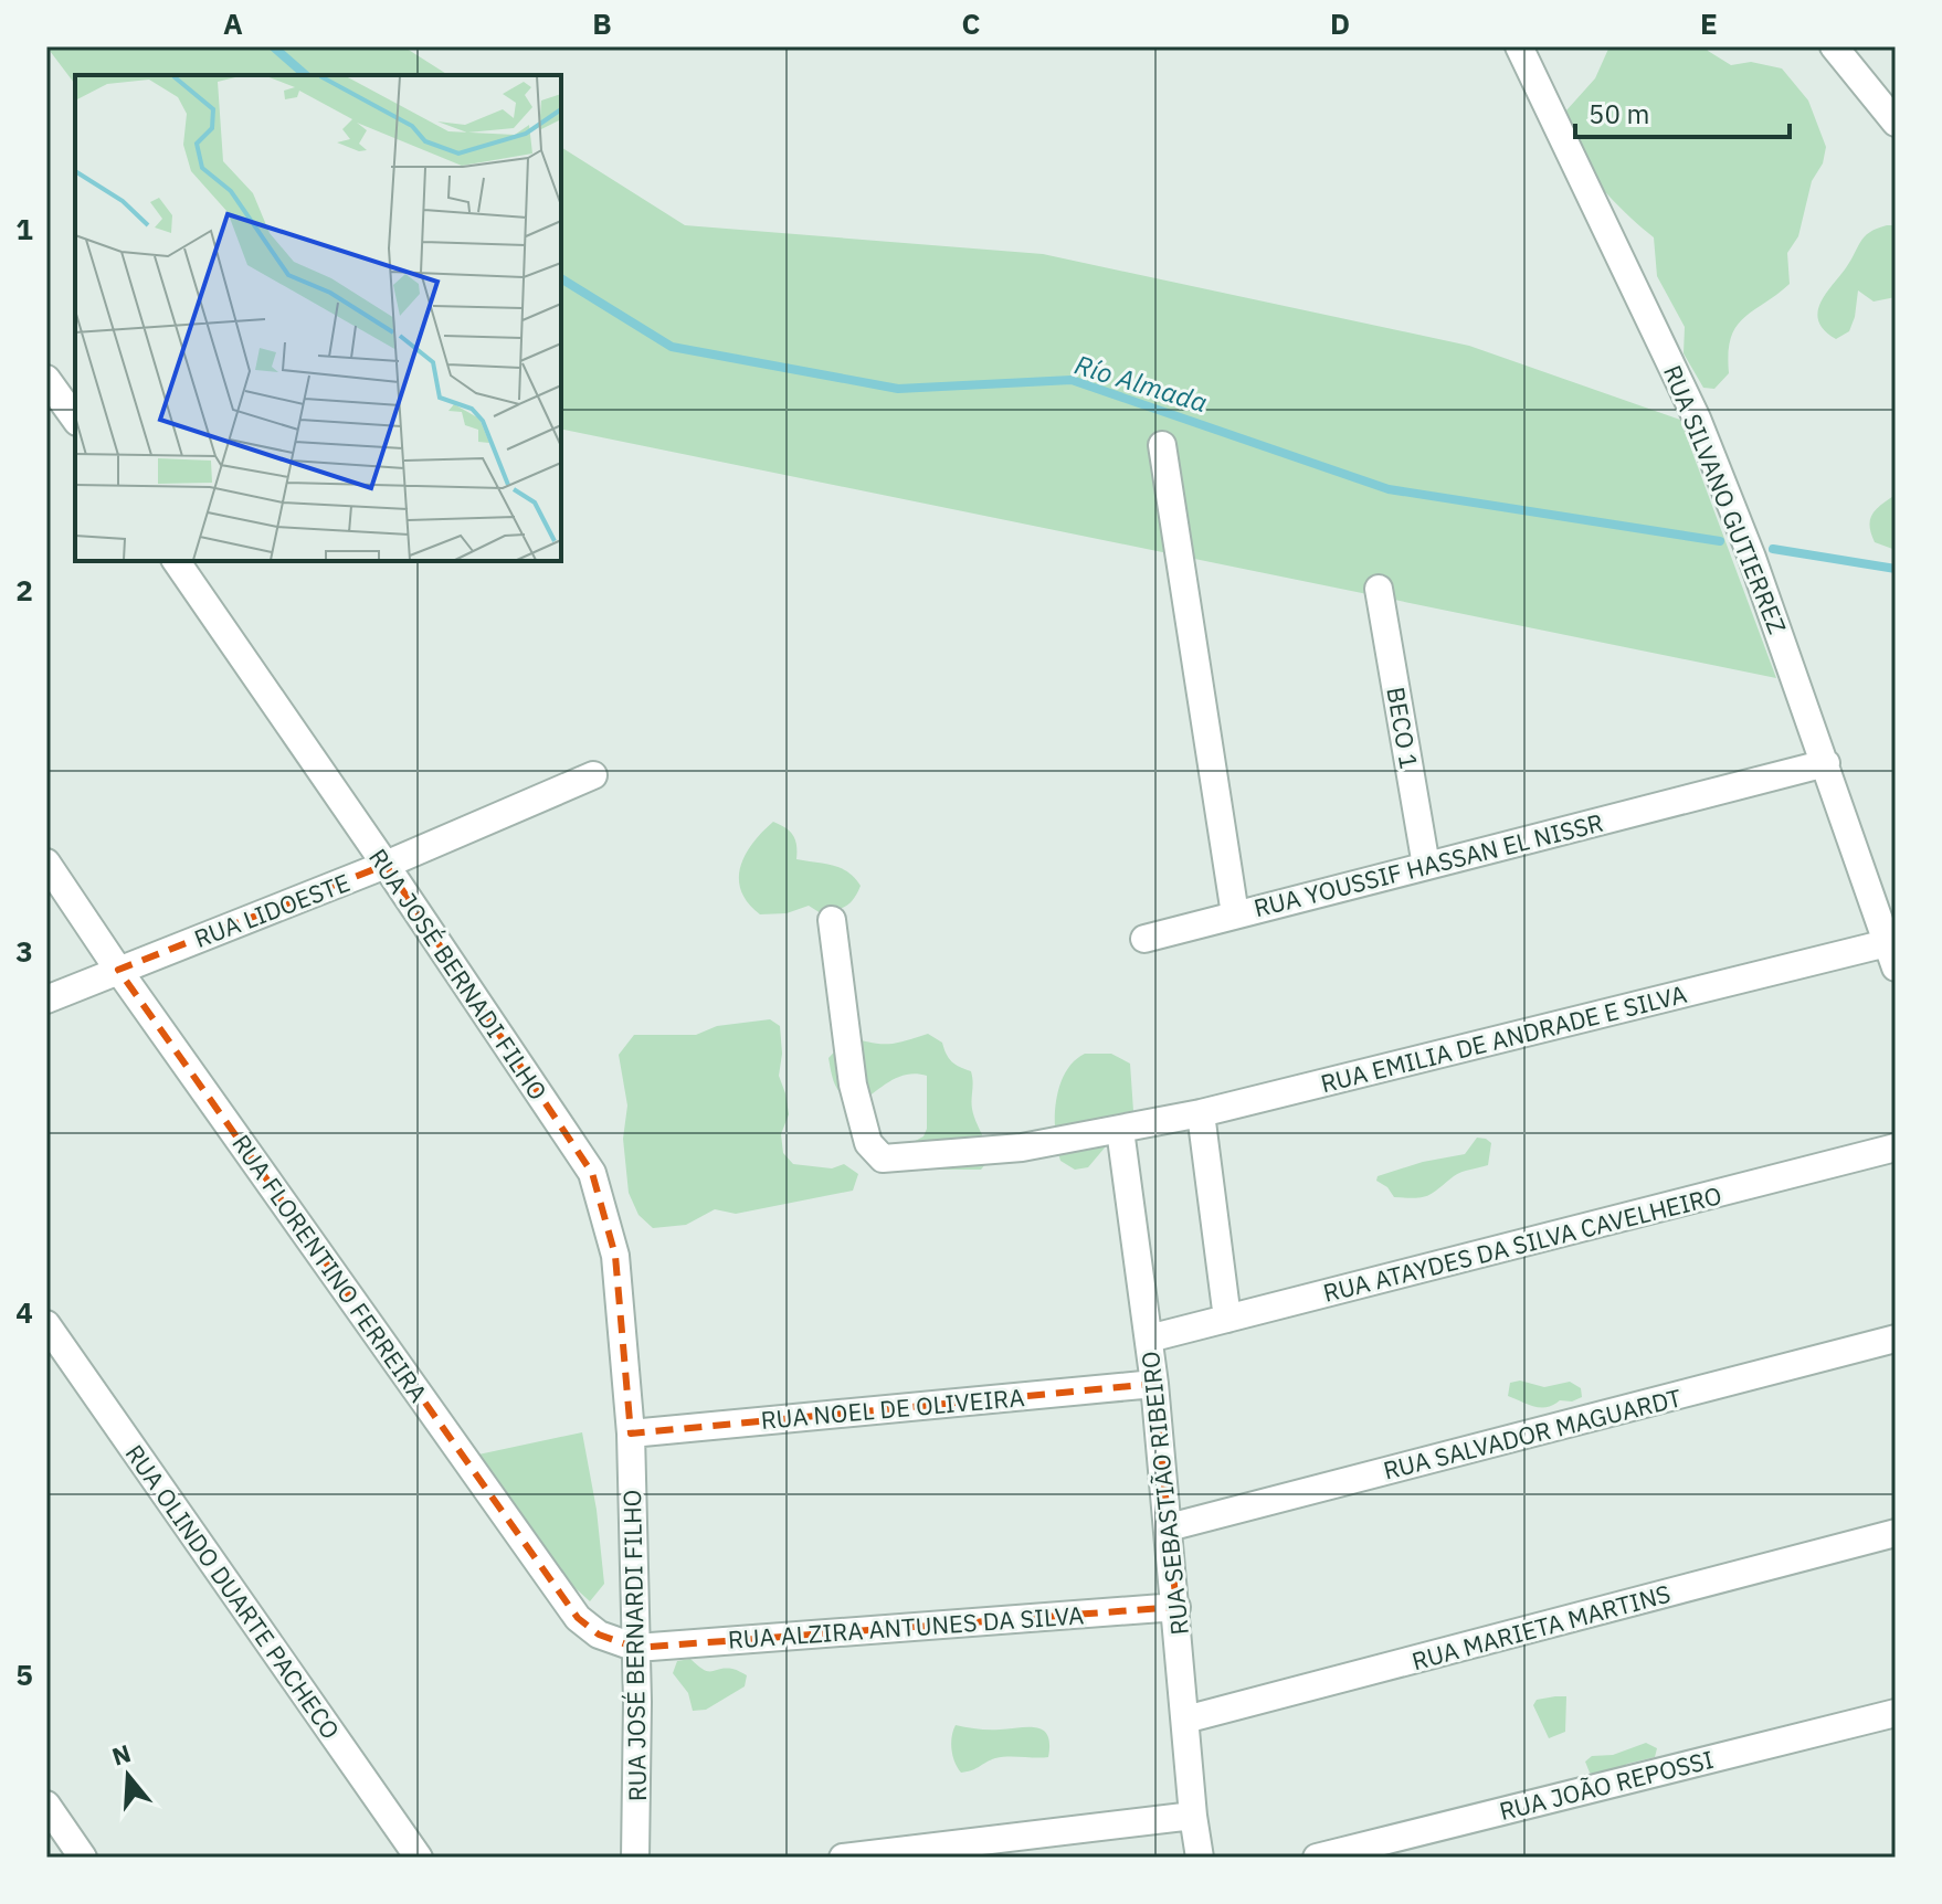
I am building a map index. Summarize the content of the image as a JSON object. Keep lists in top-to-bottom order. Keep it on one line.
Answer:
{"streets":{"street":["RUA SILVANO GUTIERREZ","BECO 1","RUA YOUSSIF HASSAN EL NISSR","RUA LIDOESTE","RUA JOSÉ BERNADI FILHO","RUA EMILIA DE ANDRADE E SILVA","RUA ATAYDES DA SILVA CAVELHEIRO","RUA FLORENTINO FERREIRA","RUA NOEL DE OLIVEIRA","RUA SALVADOR MAGUARDT","RUA SEBASTIÃO RIBEIRO","RUA OLINDO DUARTE PACHECO","RUA ALZIRA ANTUNES DA SILVA","RUA MARIETA MARTINS","RUA JOSÉ BERNARDI FILHO","RUA JOÃO REPOSSI"]},"crossings":[["RUA SILVANO GUTIERREZ","RUA YOUSSIF HASSAN EL NISSR"],["RUA SILVANO GUTIERREZ","RUA EMILIA DE ANDRADE E SILVA"],["BECO 1","RUA YOUSSIF HASSAN EL NISSR"],["RUA LIDOESTE","RUA JOSÉ BERNADI FILHO"],["RUA LIDOESTE","RUA FLORENTINO FERREIRA"],["RUA JOSÉ BERNADI FILHO","RUA NOEL DE OLIVEIRA"],["RUA JOSÉ BERNADI FILHO","RUA JOSÉ BERNARDI FILHO"],["RUA EMILIA DE ANDRADE E SILVA","RUA SEBASTIÃO RIBEIRO"],["RUA ATAYDES DA SILVA CAVELHEIRO","RUA SEBASTIÃO RIBEIRO"],["RUA FLORENTINO FERREIRA","RUA ALZIRA ANTUNES DA SILVA"],["RUA FLORENTINO FERREIRA","RUA JOSÉ BERNARDI FILHO"],["RUA NOEL DE OLIVEIRA","RUA SEBASTIÃO RIBEIRO"],["RUA NOEL DE OLIVEIRA","RUA JOSÉ BERNARDI FILHO"],["RUA SALVADOR MAGUARDT","RUA SEBASTIÃO RIBEIRO"],["RUA SEBASTIÃO RIBEIRO","RUA ALZIRA ANTUNES DA SILVA"],["RUA SEBASTIÃO RIBEIRO","RUA MARIETA MARTINS"],["RUA ALZIRA ANTUNES DA SILVA","RUA JOSÉ BERNARDI FILHO"]],"water":["Río Almada"],"scale_bar":"50 m","north":"top","grid":{"columns":["A","B","C","D","E"],"rows":["1","2","3","4","5"]}}
